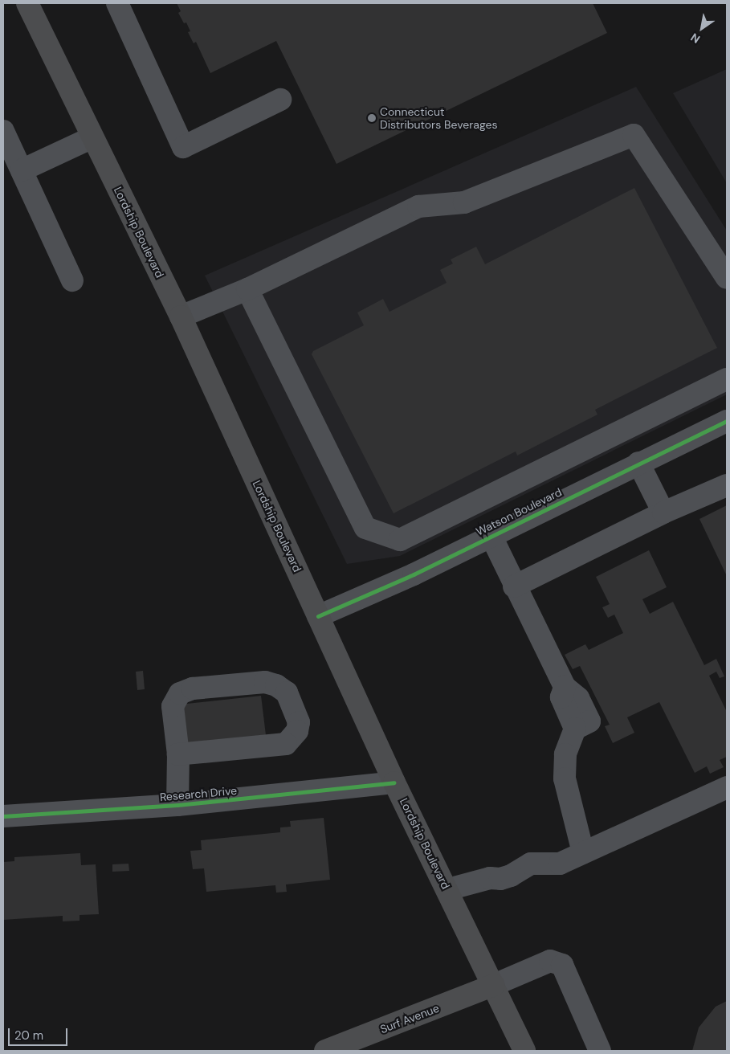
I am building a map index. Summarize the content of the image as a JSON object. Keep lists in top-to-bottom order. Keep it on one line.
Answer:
{"streets":{"main road":["Lordship Boulevard","Surf Avenue"],"street":["Watson Boulevard","Research Drive"]},"crossings":[["Lordship Boulevard","Watson Boulevard"],["Lordship Boulevard","Research Drive"],["Lordship Boulevard","Surf Avenue"]],"places":["Connecticut Distributors Beverages"],"scale_bar":"20 m","north":"bottom left"}
